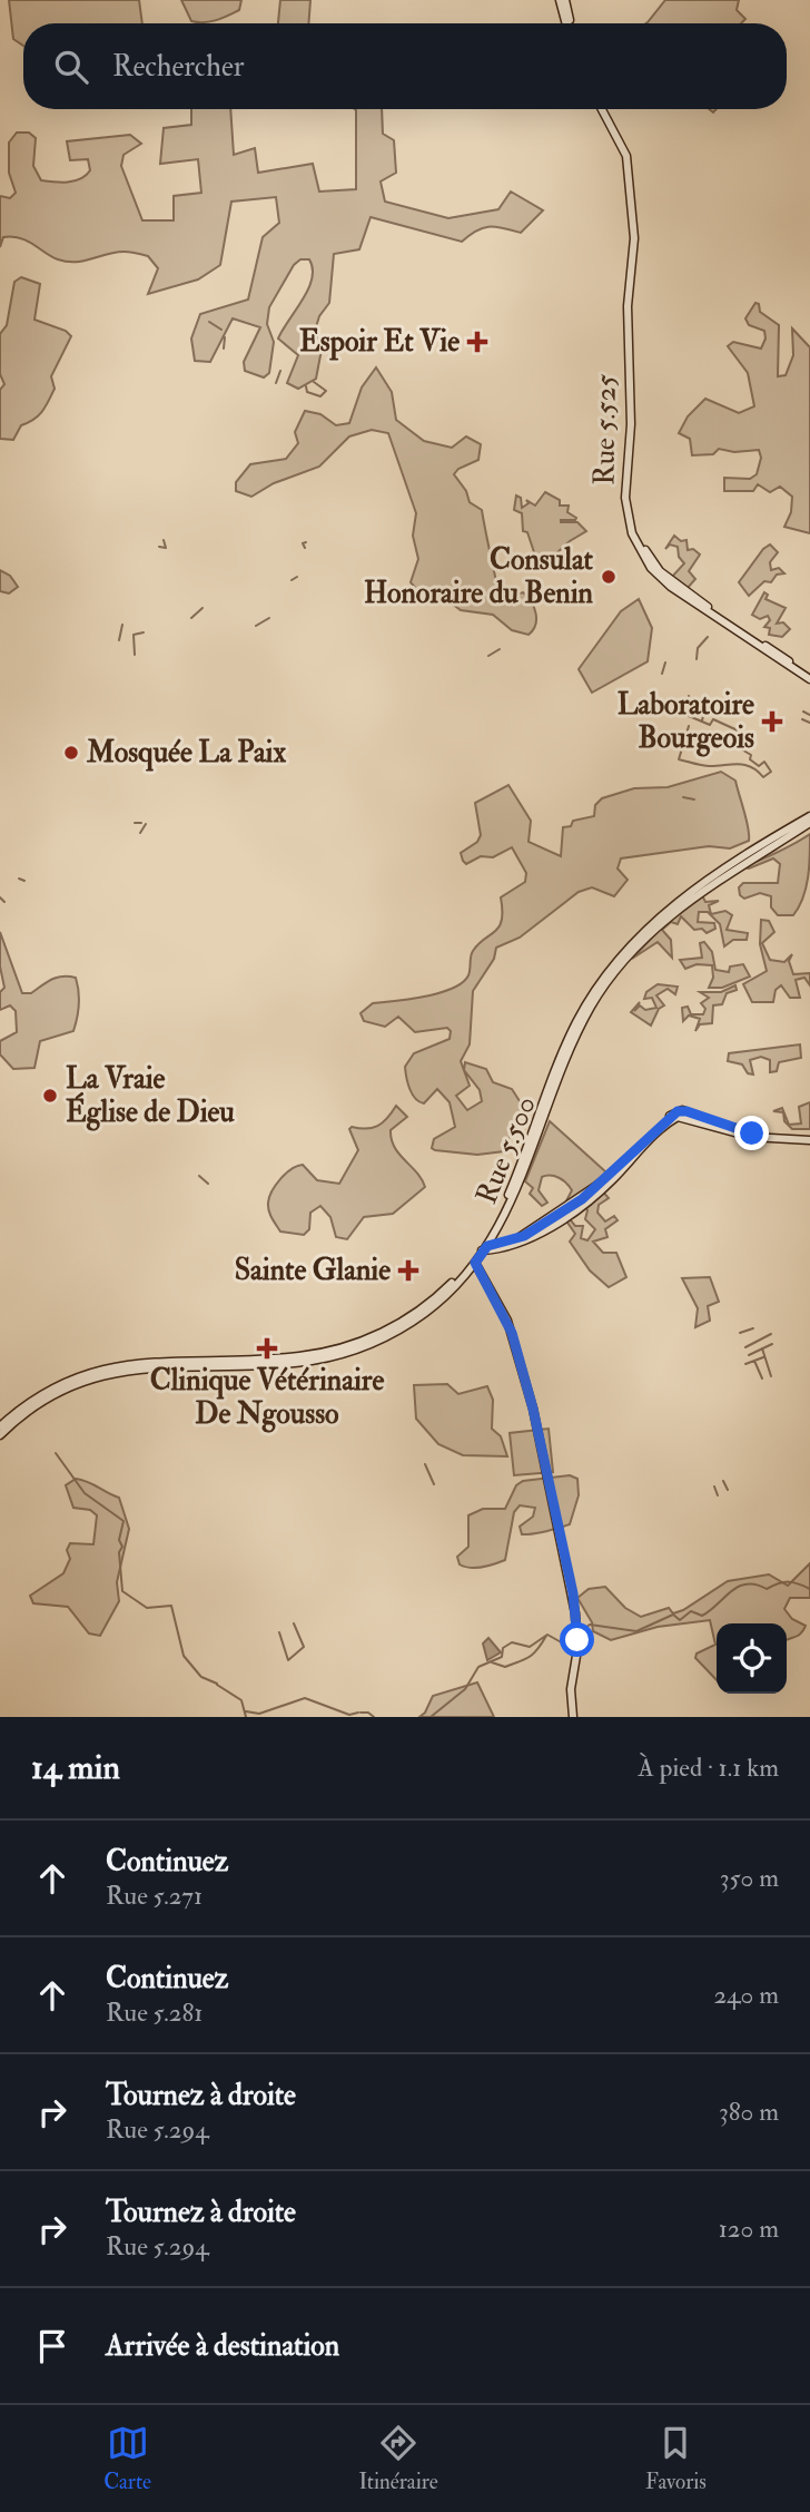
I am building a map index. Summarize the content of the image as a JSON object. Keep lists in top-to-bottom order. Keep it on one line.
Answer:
{"streets":{"main road":["Rue 5.525","Rue 5.500"]},"places":{"health":["Espoir Et Vie","Laboratoire Bourgeois","Sainte Glanie","Clinique Vétérinaire De Ngousso"],"other":["Consulat Honoraire du Benin","Mosquée La Paix","La Vraie Église de Dieu"]},"page":{"search":"Rechercher","heading":["14 min","À pied · 1.1 km"],"list":[["Continuez","Rue 5.271","350 m"],["Continuez","Rue 5.281","240 m"],["Tournez à droite","Rue 5.294","380 m"],["Tournez à droite","Rue 5.294","120 m"],"Arrivée à destination"],"nav":["Carte","Itinéraire","Favoris"]}}
